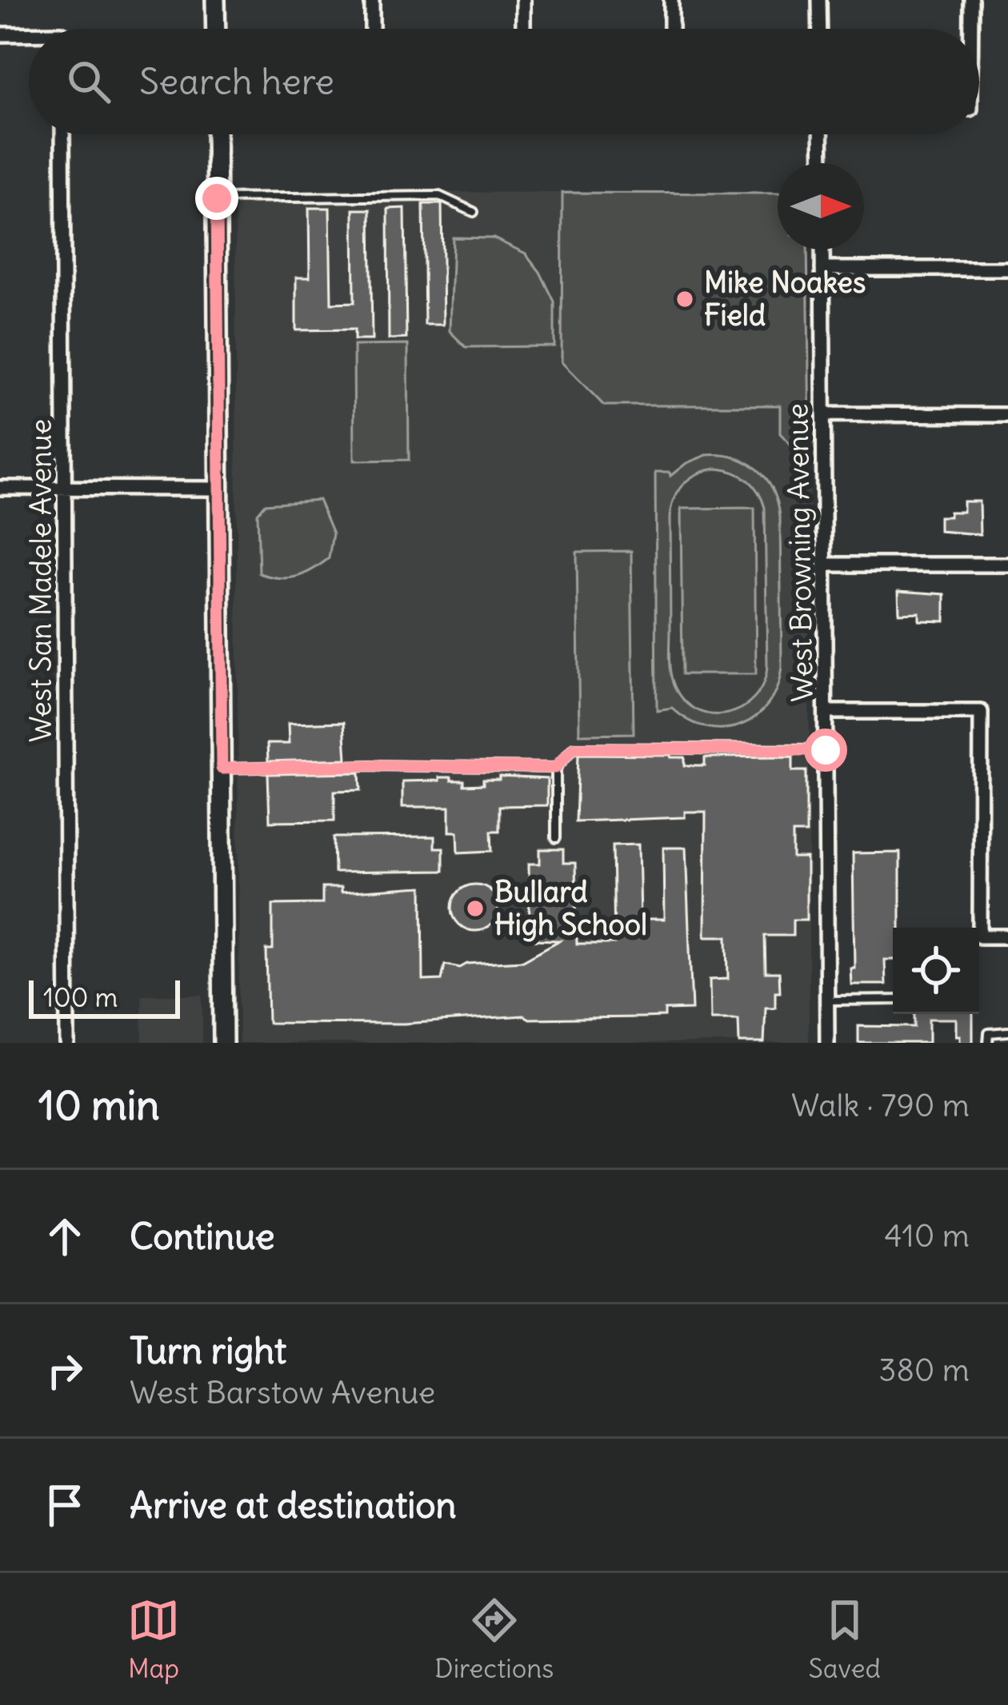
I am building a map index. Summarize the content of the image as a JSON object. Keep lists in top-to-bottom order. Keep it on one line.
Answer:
{"streets":{"street":["West Browning Avenue","West San Madele Avenue"]},"places":["Mike Noakes Field","Bullard High School"],"scale_bar":"100 m","north":"right","page":{"search":"Search here","scale":"100 m","heading":["10 min","Walk · 790 m"],"list":[["Continue","410 m"],["Turn right","West Barstow Avenue","380 m"],"Arrive at destination"],"nav":["Map","Directions","Saved"]}}
